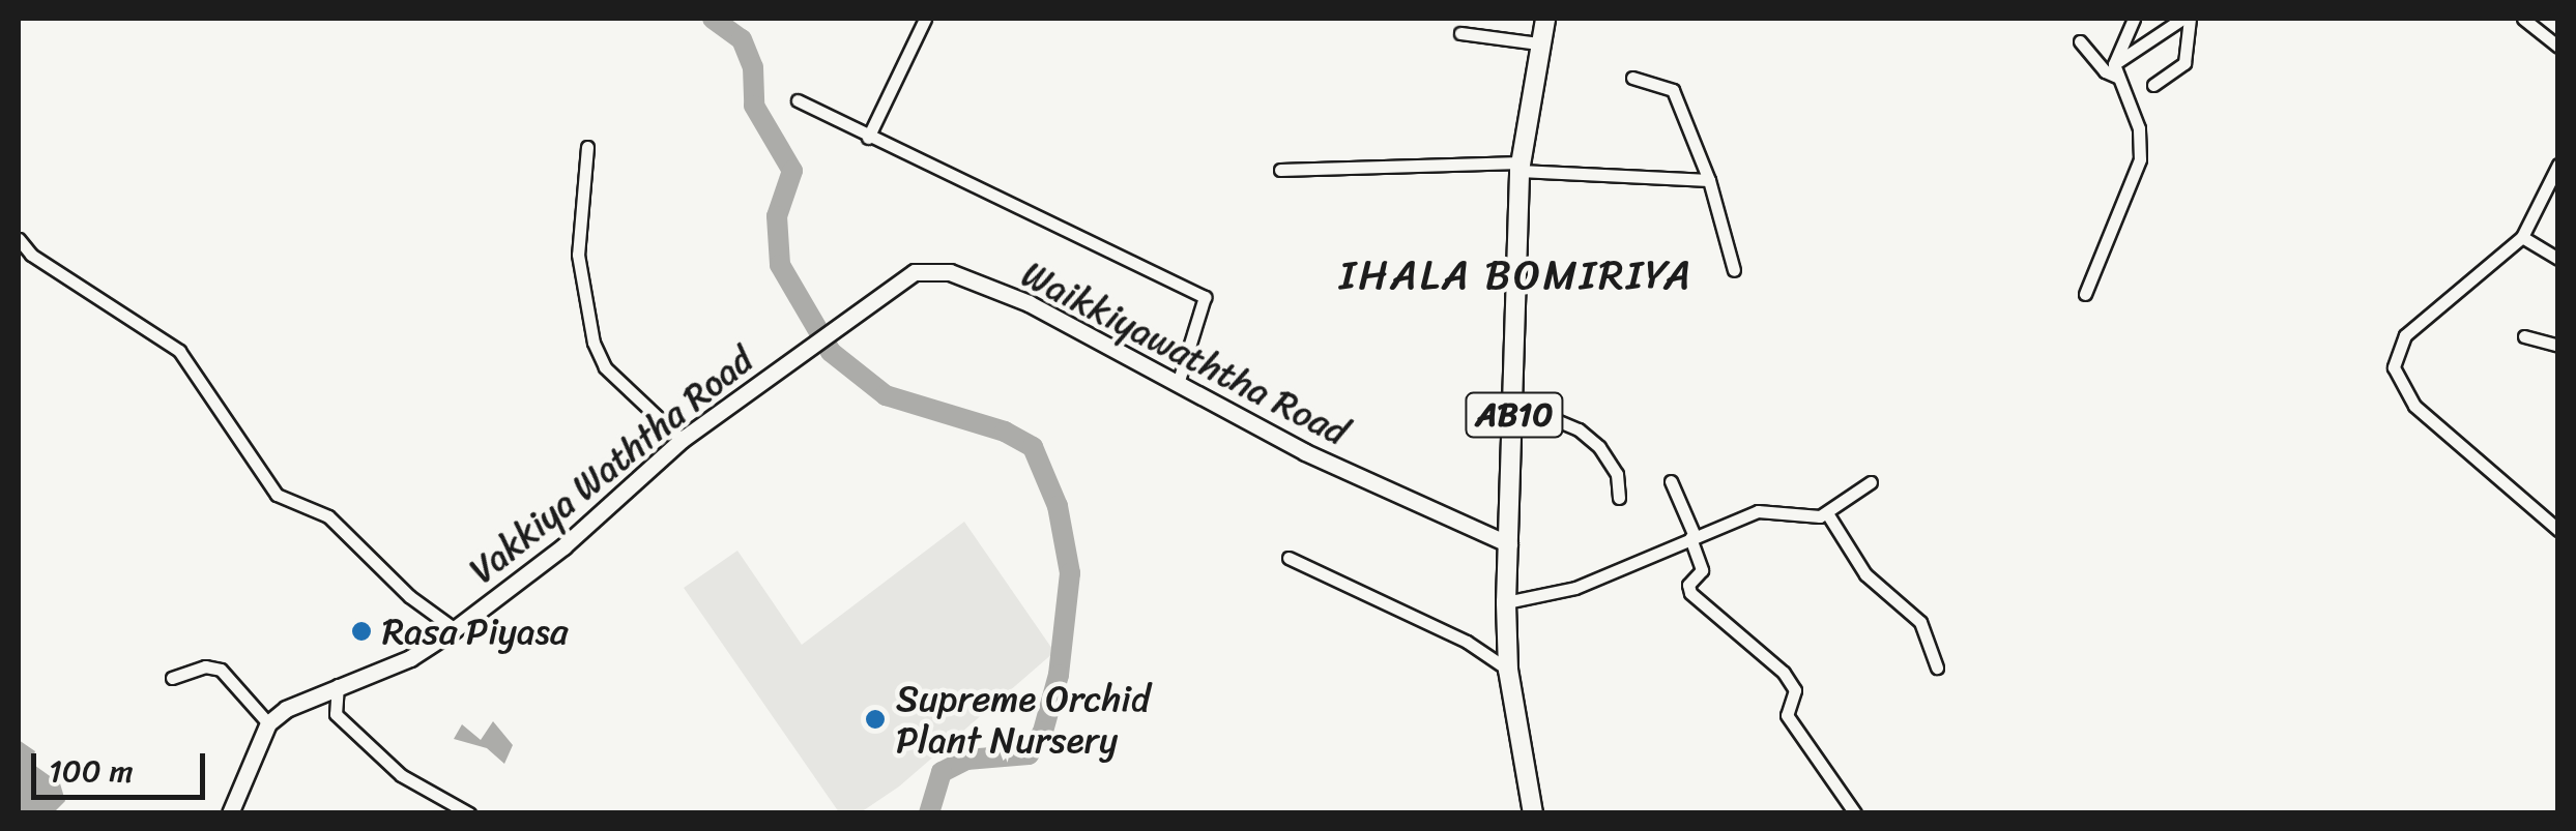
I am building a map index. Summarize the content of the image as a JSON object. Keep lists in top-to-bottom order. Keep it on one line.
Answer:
{"streets":{"main road":["AB10"],"street":["Waikkiyawaththa Road","Vakkiya Waththa Road"]},"crossings":[["Waikkiyawaththa Road","AB10"],["Waikkiyawaththa Road","Vakkiya Waththa Road"]],"districts":["IHALA BOMIRIYA"],"places":["Rasa Piyasa","Supreme Orchid Plant Nursery"],"scale_bar":"100 m"}
